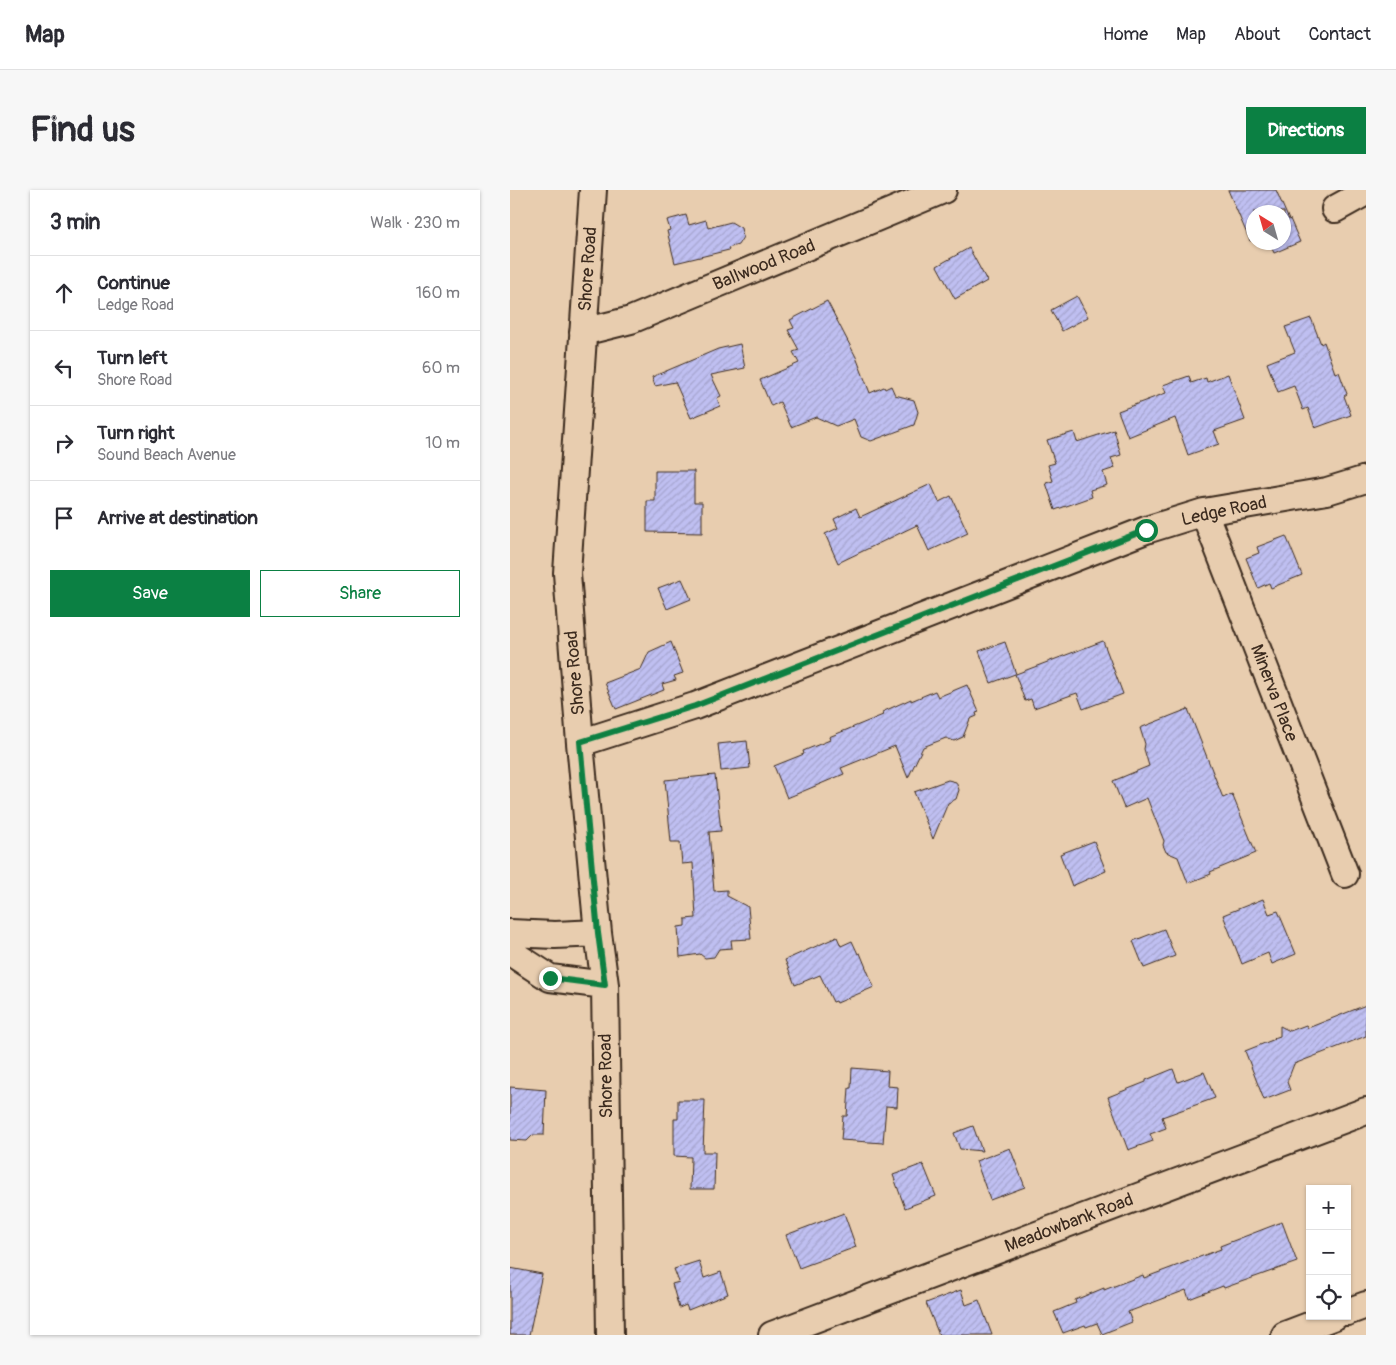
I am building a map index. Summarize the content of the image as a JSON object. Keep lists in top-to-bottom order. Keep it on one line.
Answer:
{"streets":{"street":["Ballwood Road","Shore Road","Ledge Road","Minerva Place","Meadowbank Road"]},"crossings":[["Ballwood Road","Shore Road"],["Shore Road","Ledge Road"],["Ledge Road","Minerva Place"]],"north":"top left","page":{"header":"Map","nav":["Home","Map","About","Contact"],"buttons":["Directions",["Save","Share"]],"title":"Find us","heading":["3 min","Walk · 230 m"],"list":[["Continue","Ledge Road","160 m"],["Turn left","Shore Road","60 m"],["Turn right","Sound Beach Avenue","10 m"],"Arrive at destination"],"map_buttons":["+","−"]}}
